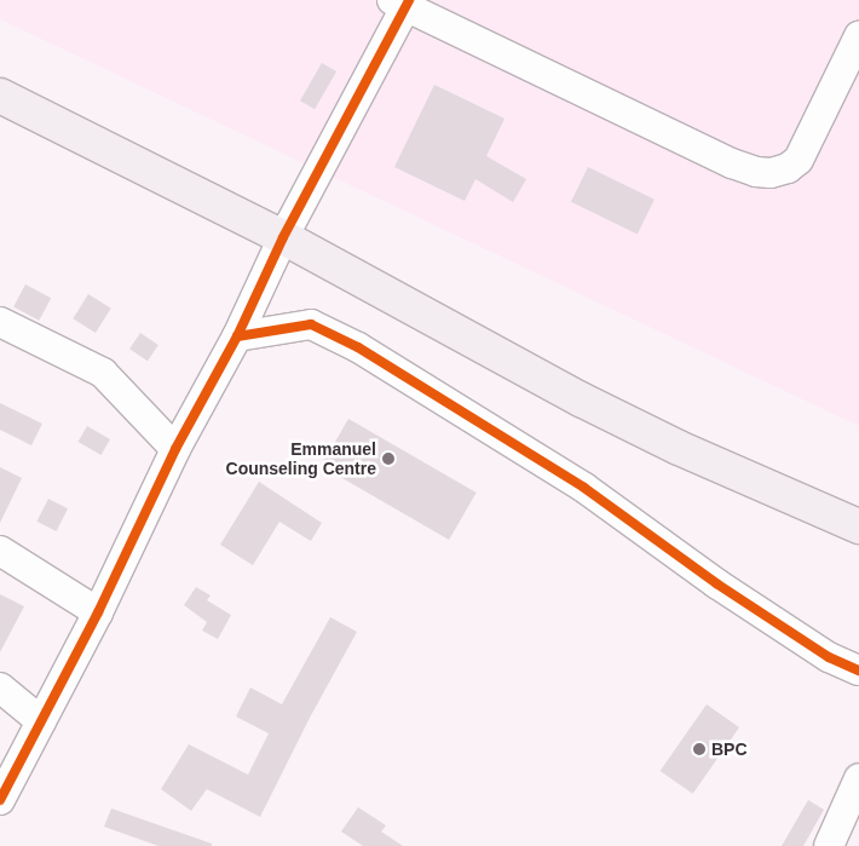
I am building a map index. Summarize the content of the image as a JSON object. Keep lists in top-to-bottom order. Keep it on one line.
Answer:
{"places":["Emmanuel Counseling Centre","BPC"]}
